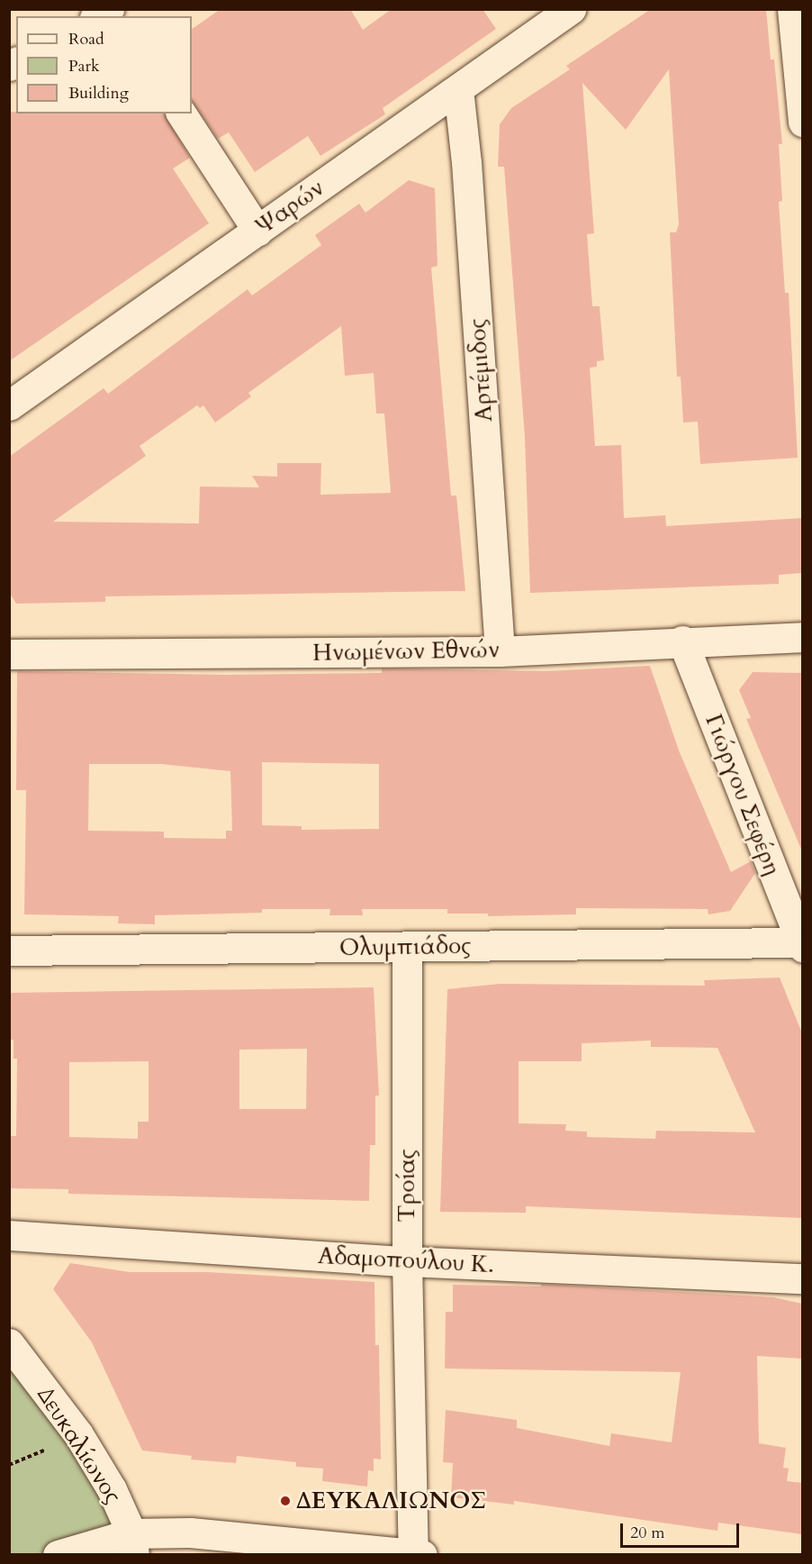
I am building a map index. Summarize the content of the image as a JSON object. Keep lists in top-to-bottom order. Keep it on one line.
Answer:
{"streets":{"street":["Ψαρών","Αρτέμιδος","Ηνωμένων Εθνών","Γιώργου Σεφέρη","Ολυμπιάδος","Τροίας","Αδαμοπούλου Κ.","Δευκαλίωνος"]},"crossings":[["Ψαρών","Αρτέμιδος"],["Αρτέμιδος","Ηνωμένων Εθνών"],["Ηνωμένων Εθνών","Γιώργου Σεφέρη"],["Γιώργου Σεφέρη","Ολυμπιάδος"],["Ολυμπιάδος","Τροίας"],["Τροίας","Αδαμοπούλου Κ."]],"places":["ΔΕΥΚΑΛΙΩΝΟΣ"],"legend":["Road","Park","Building"],"scale_bar":"20 m"}
